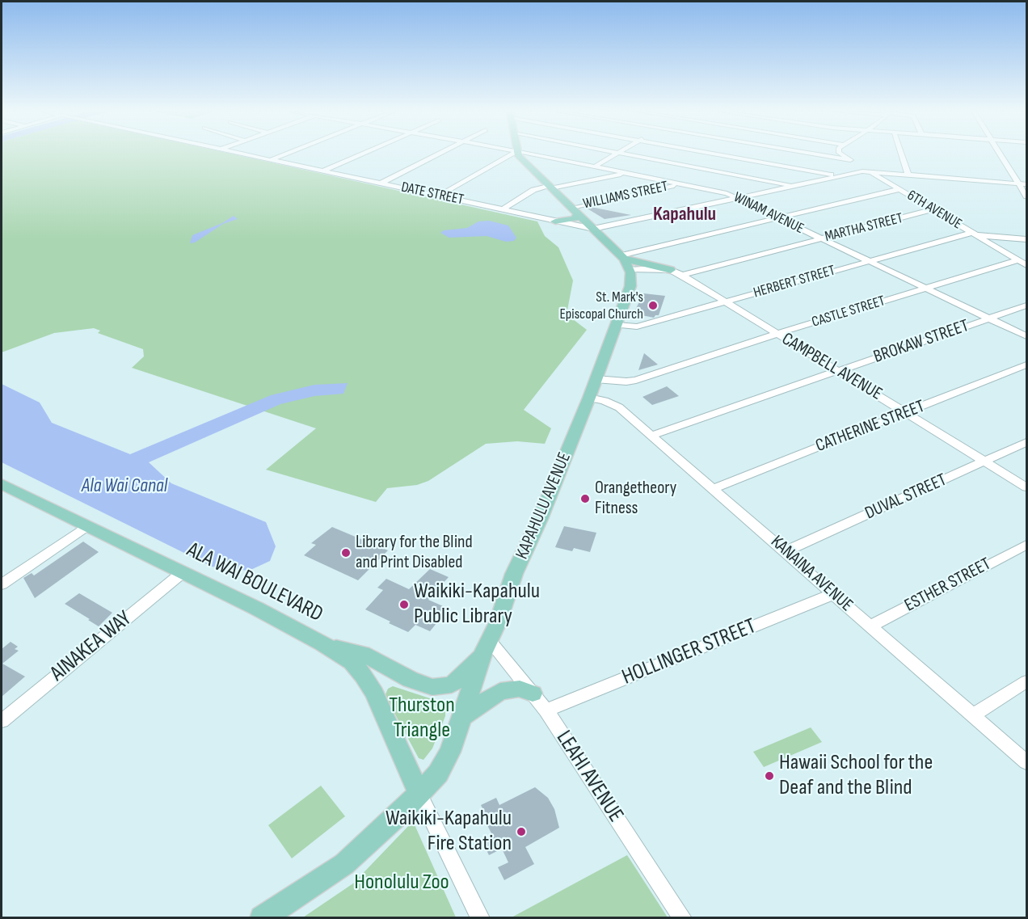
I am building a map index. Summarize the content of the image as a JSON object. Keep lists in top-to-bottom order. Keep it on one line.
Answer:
{"streets":{"main road":["KAPAHULU AVENUE","ALA WAI BOULEVARD"],"street":["DATE STREET","WILLIAMS STREET","6TH AVENUE","WINAM AVENUE","MARTHA STREET","HERBERT STREET","CASTLE STREET","BROKAW STREET","CAMPBELL AVENUE","CATHERINE STREET","DUVAL STREET","KANAINA AVENUE","ESTHER STREET","AINAKEA WAY","HOLLINGER STREET","LEAHI AVENUE"]},"crossings":[["WILLIAMS STREET","WINAM AVENUE"],["6TH AVENUE","MARTHA STREET"],["6TH AVENUE","HERBERT STREET"],["6TH AVENUE","CASTLE STREET"],["WINAM AVENUE","MARTHA STREET"],["WINAM AVENUE","HERBERT STREET"],["WINAM AVENUE","CASTLE STREET"],["WINAM AVENUE","BROKAW STREET"],["MARTHA STREET","CAMPBELL AVENUE"],["HERBERT STREET","CAMPBELL AVENUE"],["HERBERT STREET","KAPAHULU AVENUE"],["CASTLE STREET","CAMPBELL AVENUE"],["CASTLE STREET","KAPAHULU AVENUE"],["BROKAW STREET","CAMPBELL AVENUE"],["BROKAW STREET","KANAINA AVENUE"],["CAMPBELL AVENUE","CATHERINE STREET"],["CAMPBELL AVENUE","DUVAL STREET"],["CATHERINE STREET","KANAINA AVENUE"],["DUVAL STREET","KANAINA AVENUE"],["KAPAHULU AVENUE","KANAINA AVENUE"],["KAPAHULU AVENUE","ALA WAI BOULEVARD"],["KAPAHULU AVENUE","LEAHI AVENUE"],["KANAINA AVENUE","ESTHER STREET"],["KANAINA AVENUE","HOLLINGER STREET"],["ALA WAI BOULEVARD","AINAKEA WAY"],["HOLLINGER STREET","LEAHI AVENUE"]],"districts":["Kapahulu"],"water":["Ala Wai Canal"],"parks":["Thurston Triangle","Honolulu Zoo"],"places":["St. Mark's Episcopal Church","Orangetheory Fitness","Library for the Blind and Print Disabled","Waikiki-Kapahulu Public Library","Hawaii School for the Deaf and the Blind","Waikiki-Kapahulu Fire Station"]}
